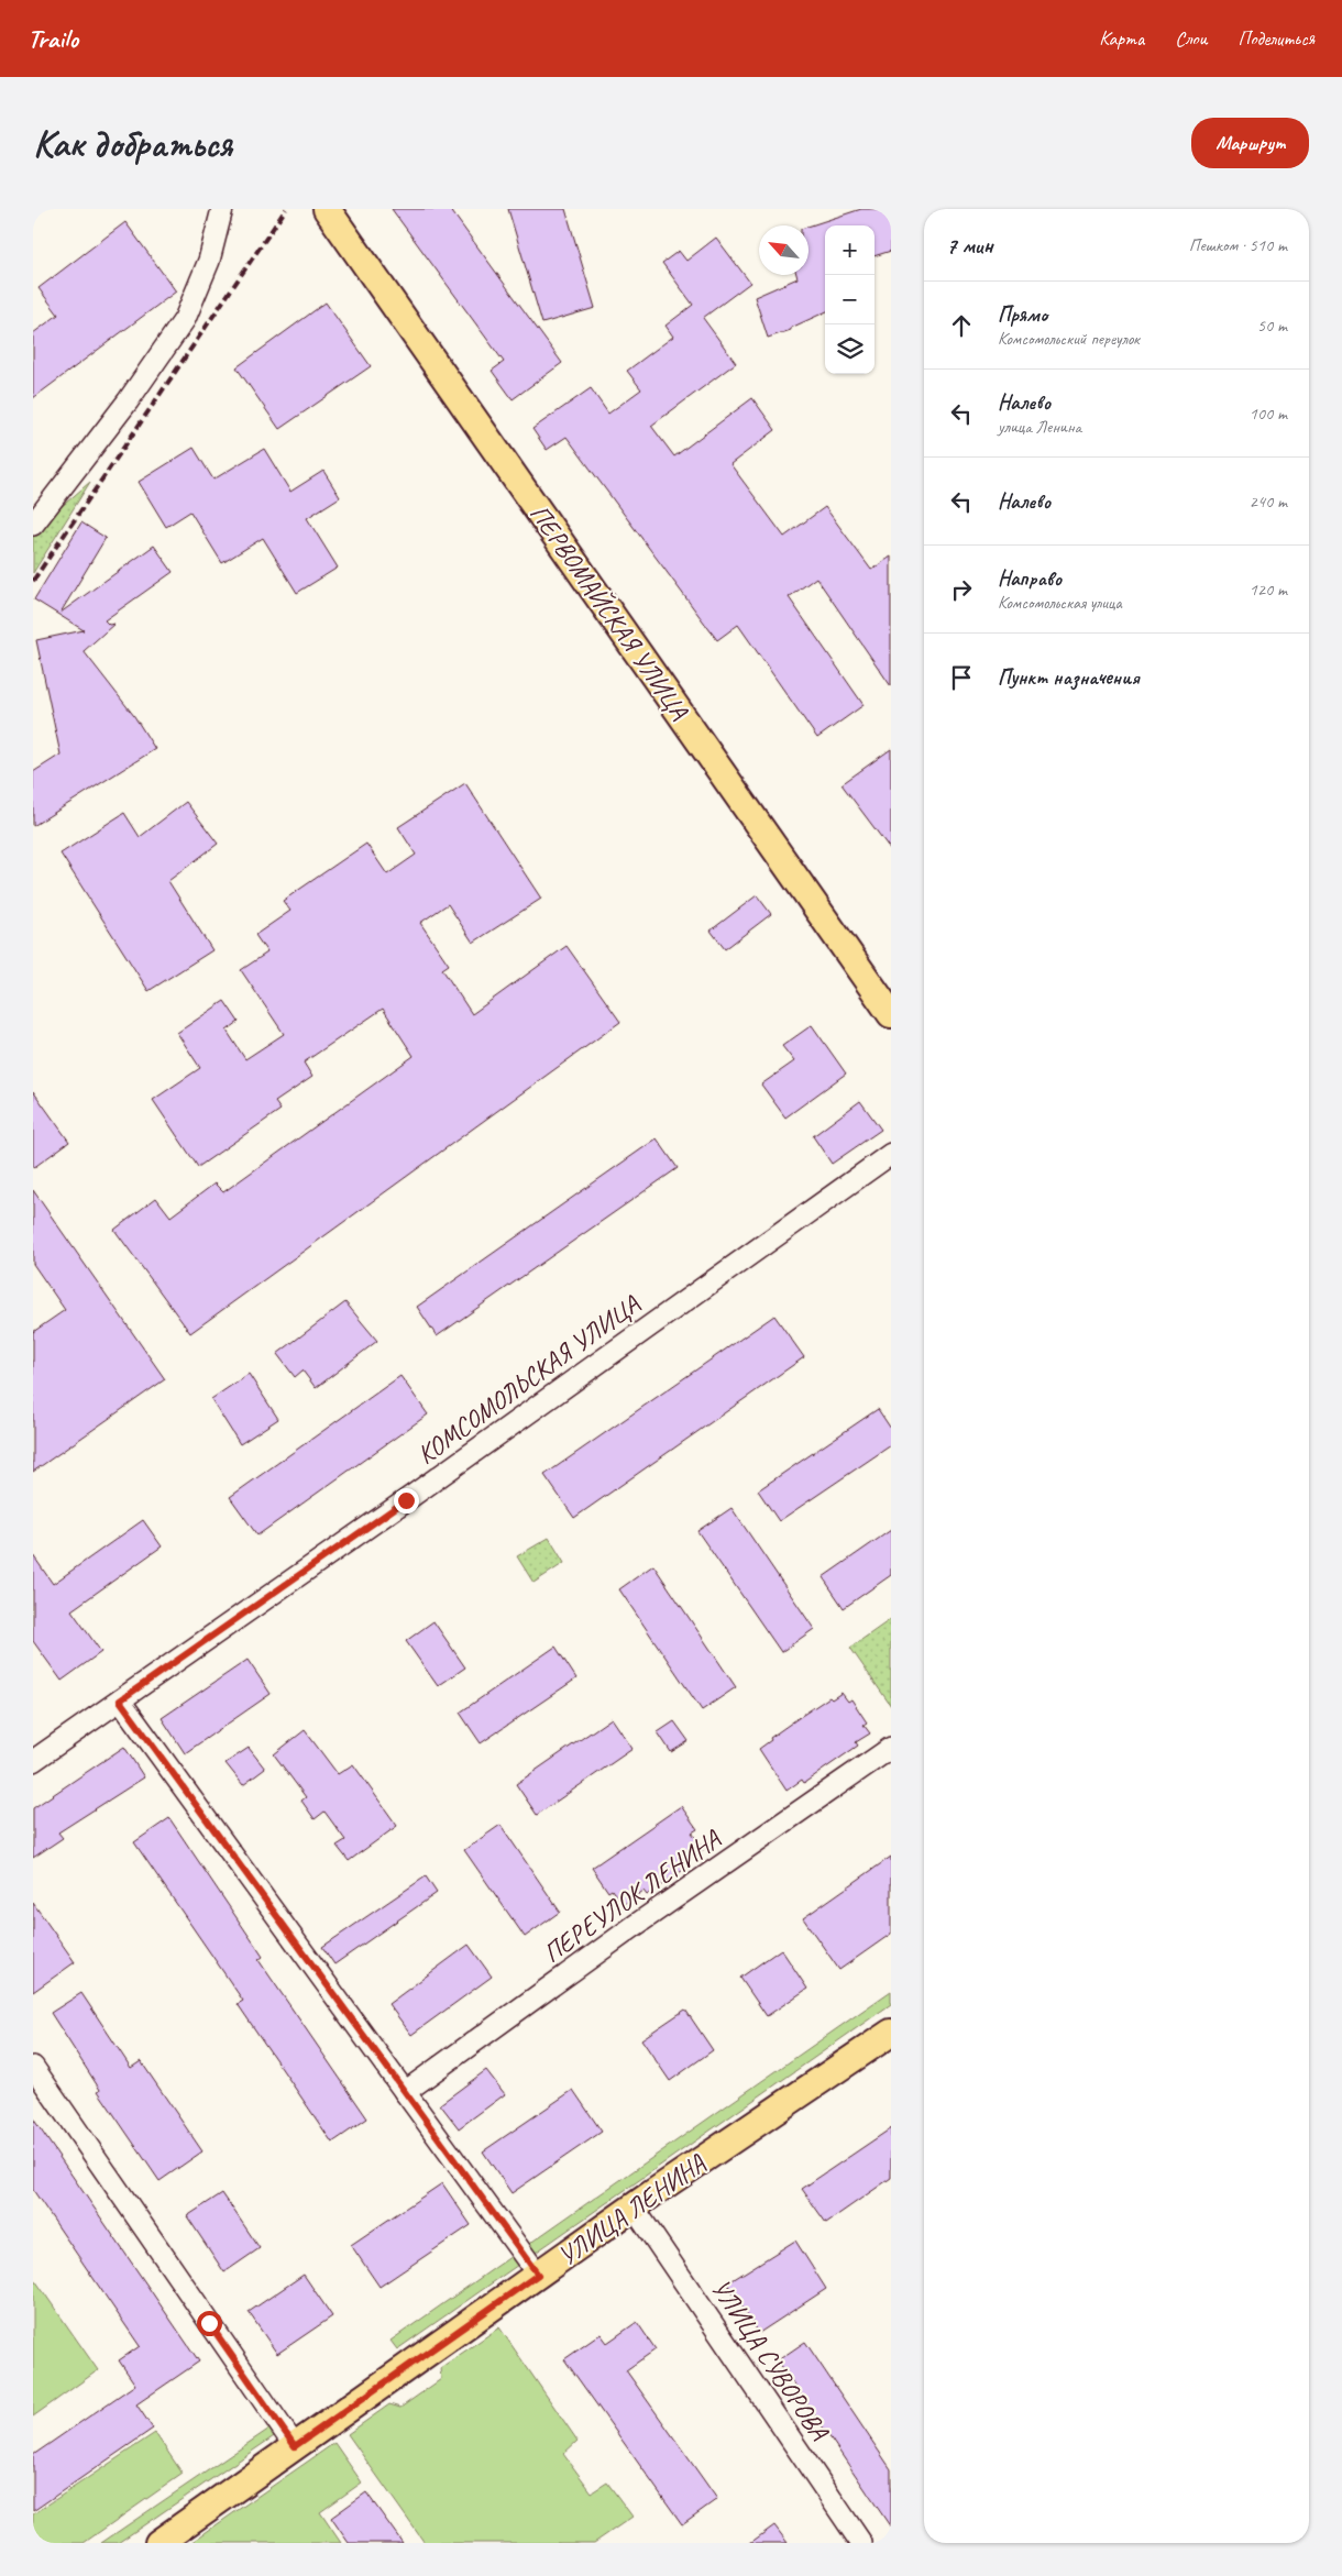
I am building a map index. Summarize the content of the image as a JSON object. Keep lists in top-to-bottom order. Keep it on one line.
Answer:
{"streets":{"main road":["ПЕРВОМАЙСКАЯ УЛИЦА","УЛИЦА ЛЕНИНА"],"street":["КОМСОМОЛЬСКАЯ УЛИЦА","ПЕРЕУЛОК ЛЕНИНА","УЛИЦА СУВОРОВА"]},"crossings":[["УЛИЦА ЛЕНИНА","УЛИЦА СУВОРОВА"]],"north":"top left","page":{"header":"Trailo","nav":["Карта","Слои","Поделиться"],"buttons":"Маршрут","title":"Как добраться","heading":["7 мин","Пешком · 510 m"],"map_buttons":["+","−"],"list":[["Прямо","Комсомольский переулок","50 m"],["Налево","улица Ленина","100 m"],["Налево","240 m"],["Направо","Комсомольская улица","120 m"],"Пункт назначения"]}}
